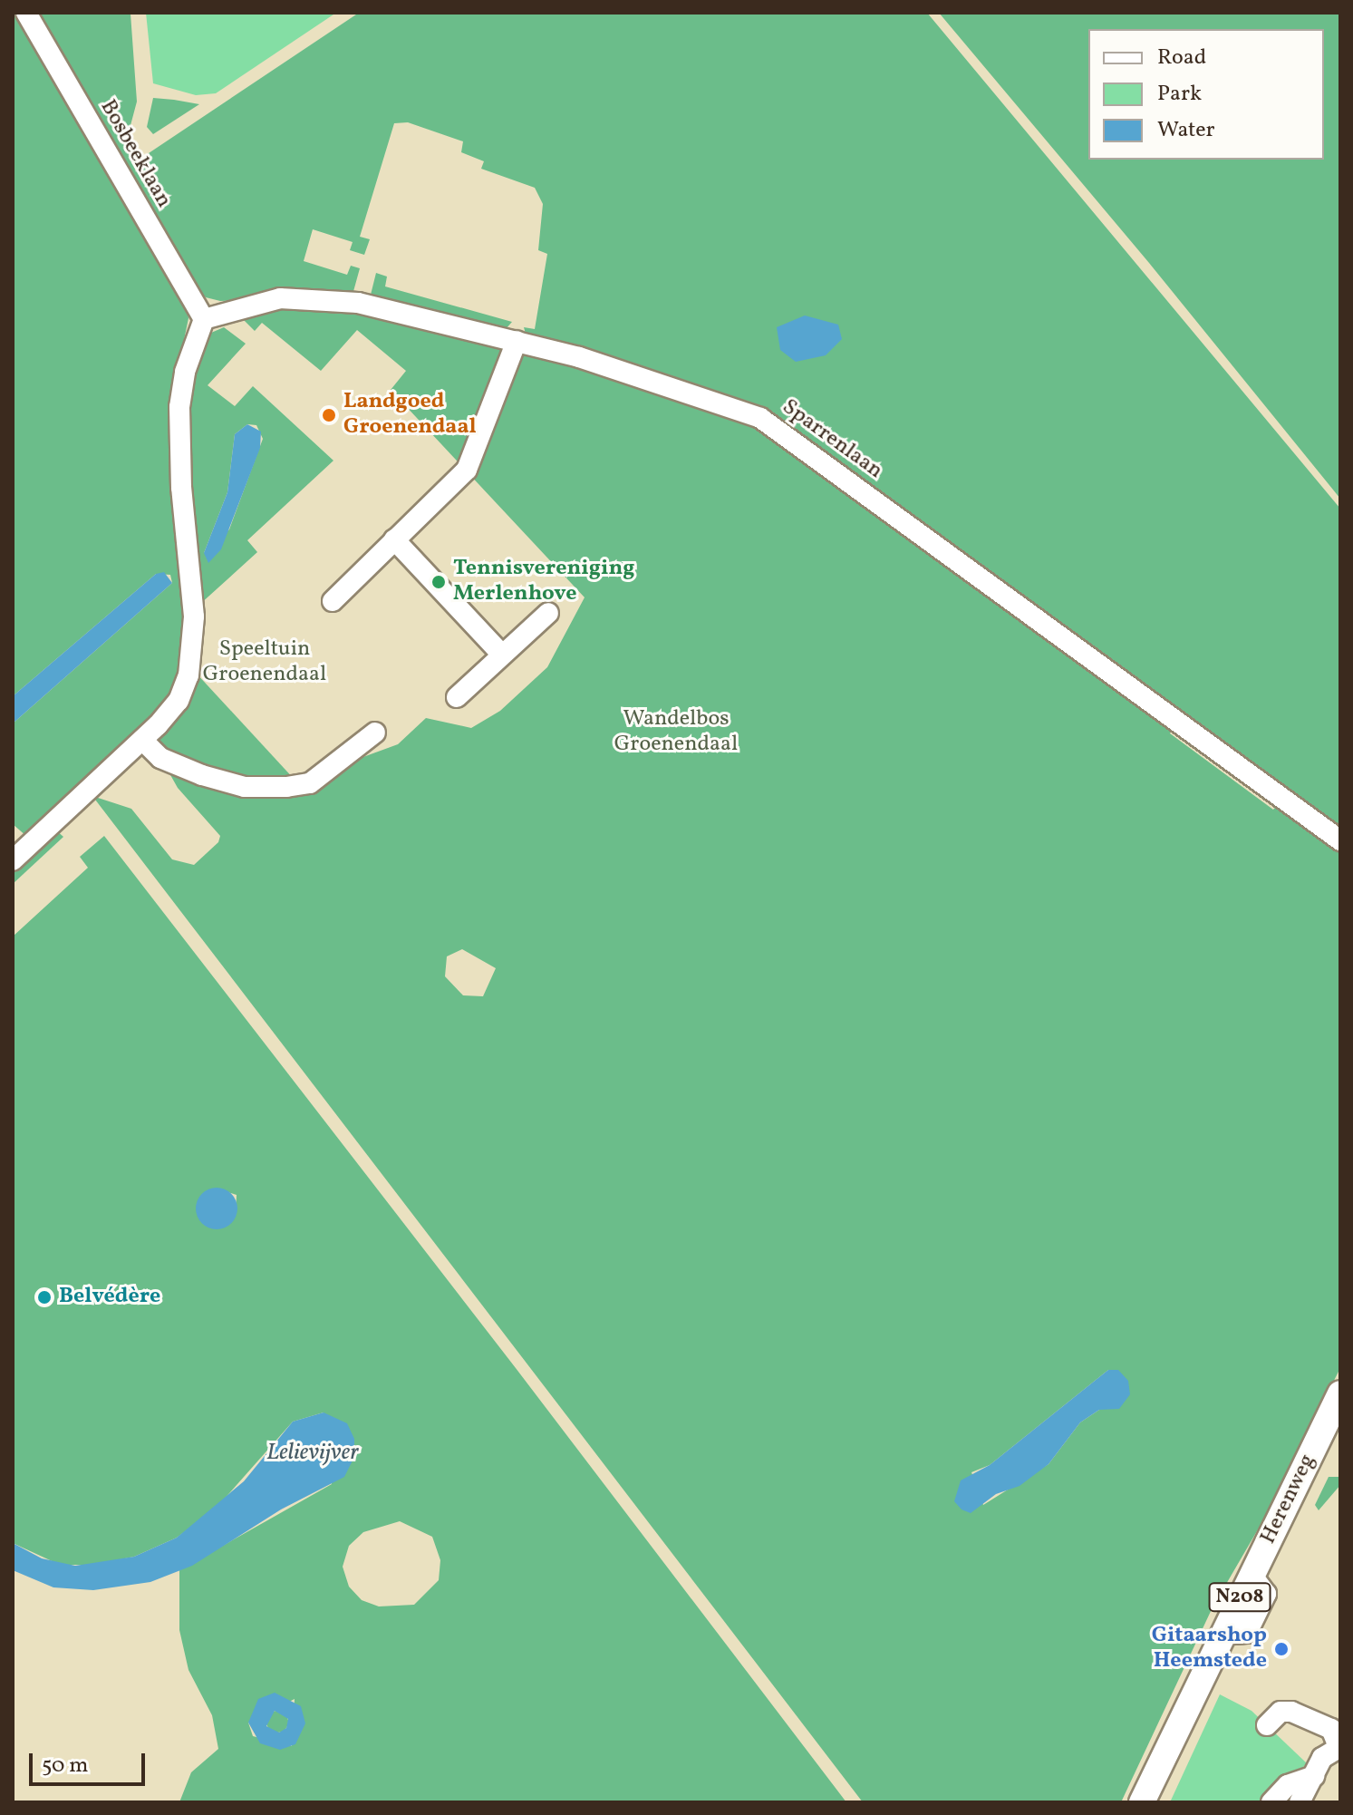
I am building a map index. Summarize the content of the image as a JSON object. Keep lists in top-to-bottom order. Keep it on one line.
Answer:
{"streets":{"main road":["Herenweg","N208"],"street":["Bosbeeklaan","Sparrenlaan"]},"crossings":[["Bosbeeklaan","Sparrenlaan"]],"water":["Lelievijver"],"parks":["Speeltuin Groenendaal","Wandelbos Groenendaal"],"places":["Landgoed Groenendaal","Tennisvereniging Merlenhove","Belvédère","Gitaarshop Heemstede"],"legend":["Road","Park","Water"],"scale_bar":"50 m"}
